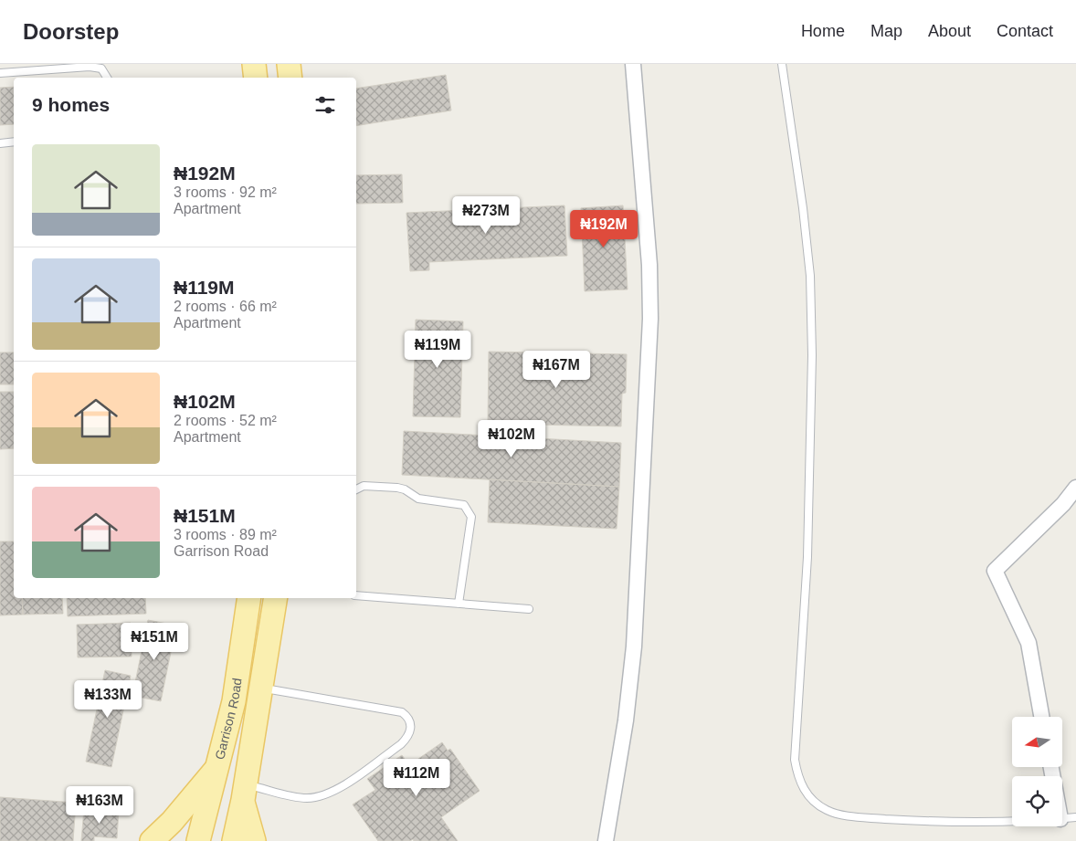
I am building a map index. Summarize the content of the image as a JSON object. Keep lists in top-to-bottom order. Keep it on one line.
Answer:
{"streets":{"main road":["Garrison Road"]},"north":"left","page":{"header":"Doorstep","nav":["Home","Map","About","Contact"],"heading":"9 homes","list":[{"name":"₦192M","note":"3 rooms · 92 m² · Apartment"},{"name":"₦119M","note":"2 rooms · 66 m² · Apartment"},{"name":"₦102M","note":"2 rooms · 52 m² · Apartment"},{"name":"₦151M","note":"3 rooms · 89 m² · Garrison Road"}],"price":["₦273M","₦192M","₦119M","₦167M","₦102M","₦151M","₦133M","₦112M","₦163M"]}}
